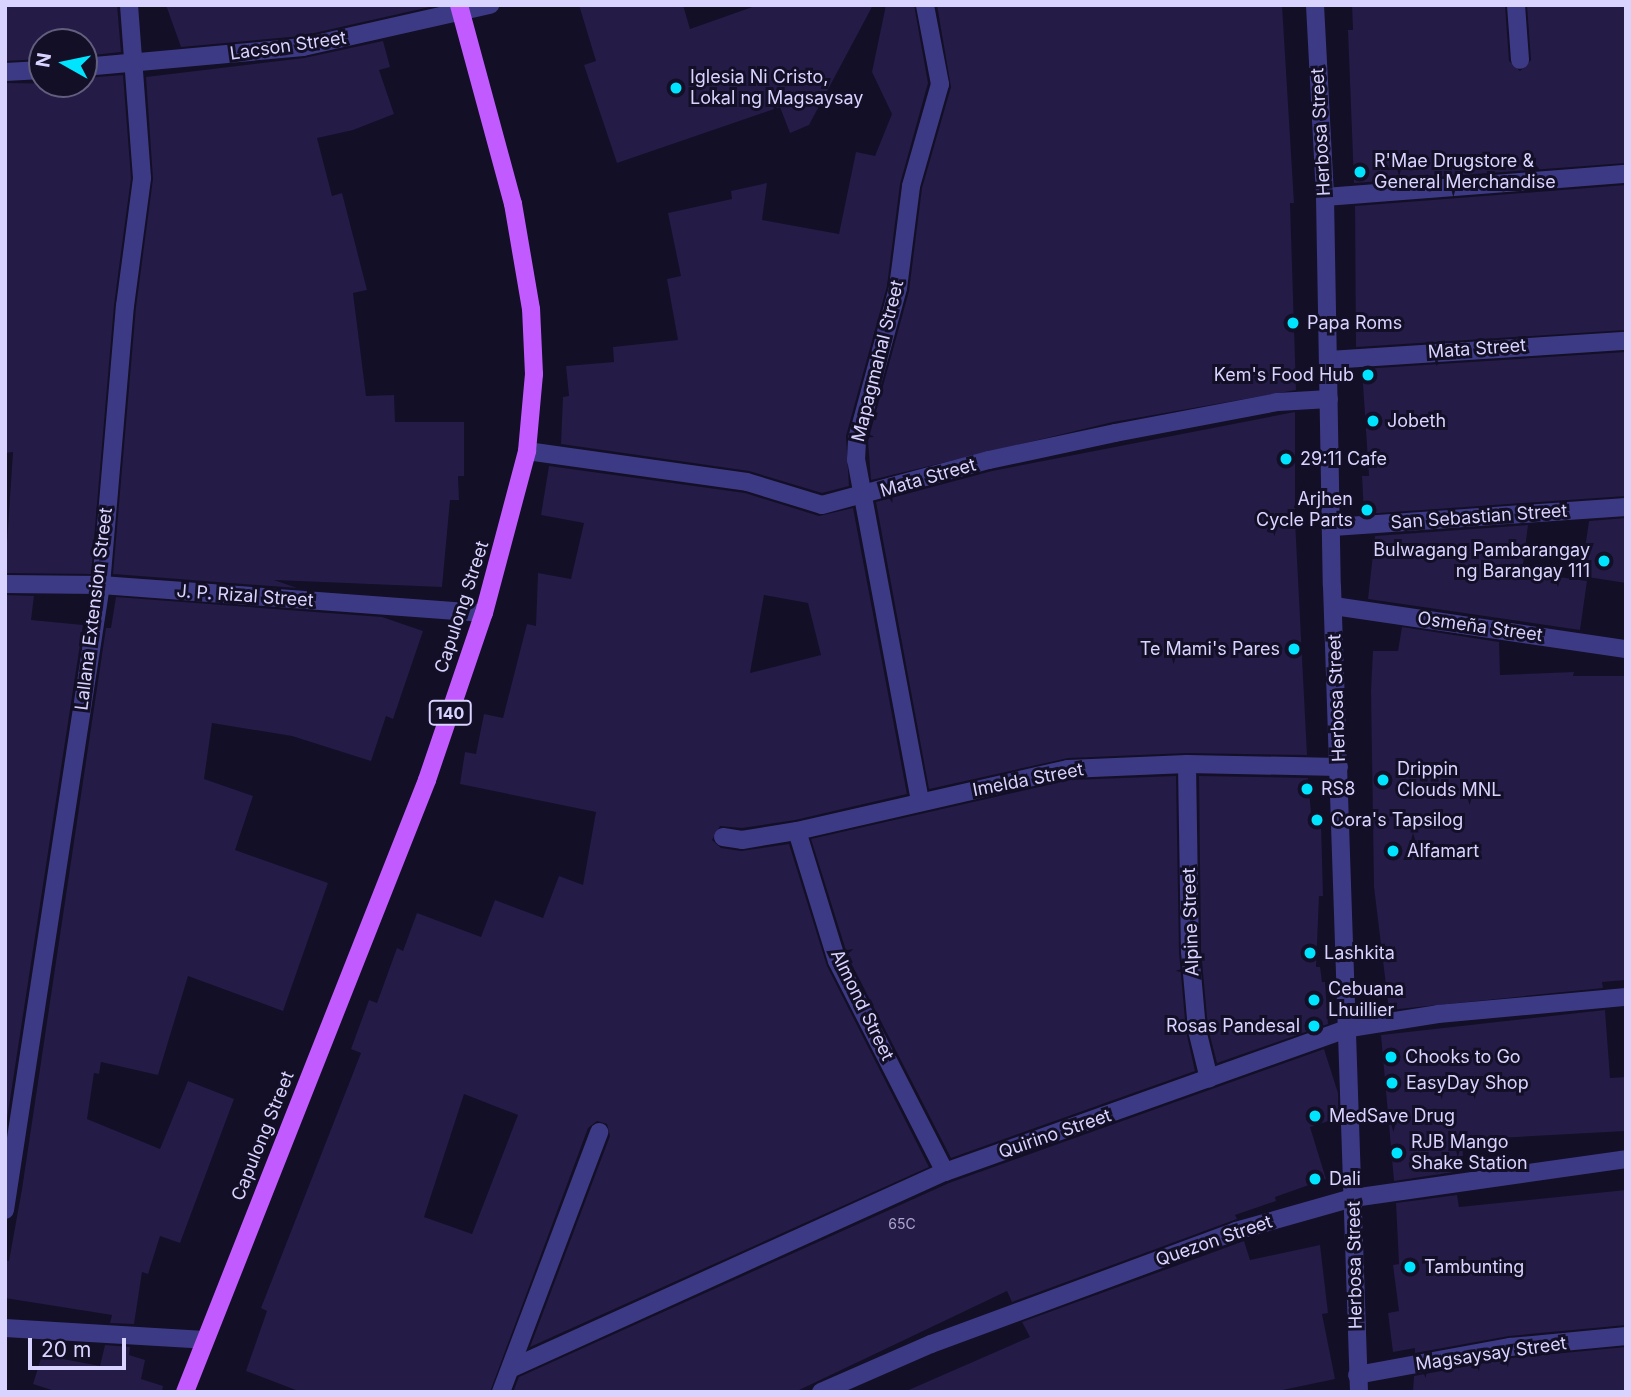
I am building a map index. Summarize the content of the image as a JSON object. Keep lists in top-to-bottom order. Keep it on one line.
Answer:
{"streets":{"main road":["Capulong Street","140"],"street":["Lacson Street","Herbosa Street","Mata Street","Mapagmahal Street","San Sebastian Street","J. P. Rizal Street","Lallana Extension Street","Osmeña Street","Imelda Street","Alpine Street","Almond Street","Quirino Street","Quezon Street","Magsaysay Street"]},"crossings":[["Lacson Street","Capulong Street"],["Lacson Street","Lallana Extension Street"],["Herbosa Street","Mata Street"],["Herbosa Street","San Sebastian Street"],["Herbosa Street","Osmeña Street"],["Herbosa Street","Imelda Street"],["Herbosa Street","Quirino Street"],["Herbosa Street","Quezon Street"],["Herbosa Street","Magsaysay Street"],["Mata Street","Mapagmahal Street"],["Mata Street","Capulong Street"],["Mapagmahal Street","Imelda Street"],["J. P. Rizal Street","Capulong Street"],["J. P. Rizal Street","Lallana Extension Street"],["Imelda Street","Alpine Street"],["Imelda Street","Almond Street"],["Alpine Street","Quirino Street"],["Almond Street","Quirino Street"]],"places":["Iglesia Ni Cristo, Lokal ng Magsaysay","R'Mae Drugstore & General Merchandise","Papa Roms","Kem's Food Hub","Jobeth","29:11 Cafe","Arjhen Cycle Parts","Bulwagang Pambarangay ng Barangay 111","Te Mami's Pares","Drippin Clouds MNL","RS8","Cora's Tapsilog","Alfamart","Lashkita","Cebuana Lhuillier","Rosas Pandesal","Chooks to Go","EasyDay Shop","MedSave Drug","RJB Mango Shake Station","Dali","Tambunting"],"house_numbers":["65C"],"scale_bar":"20 m","north":"left"}
